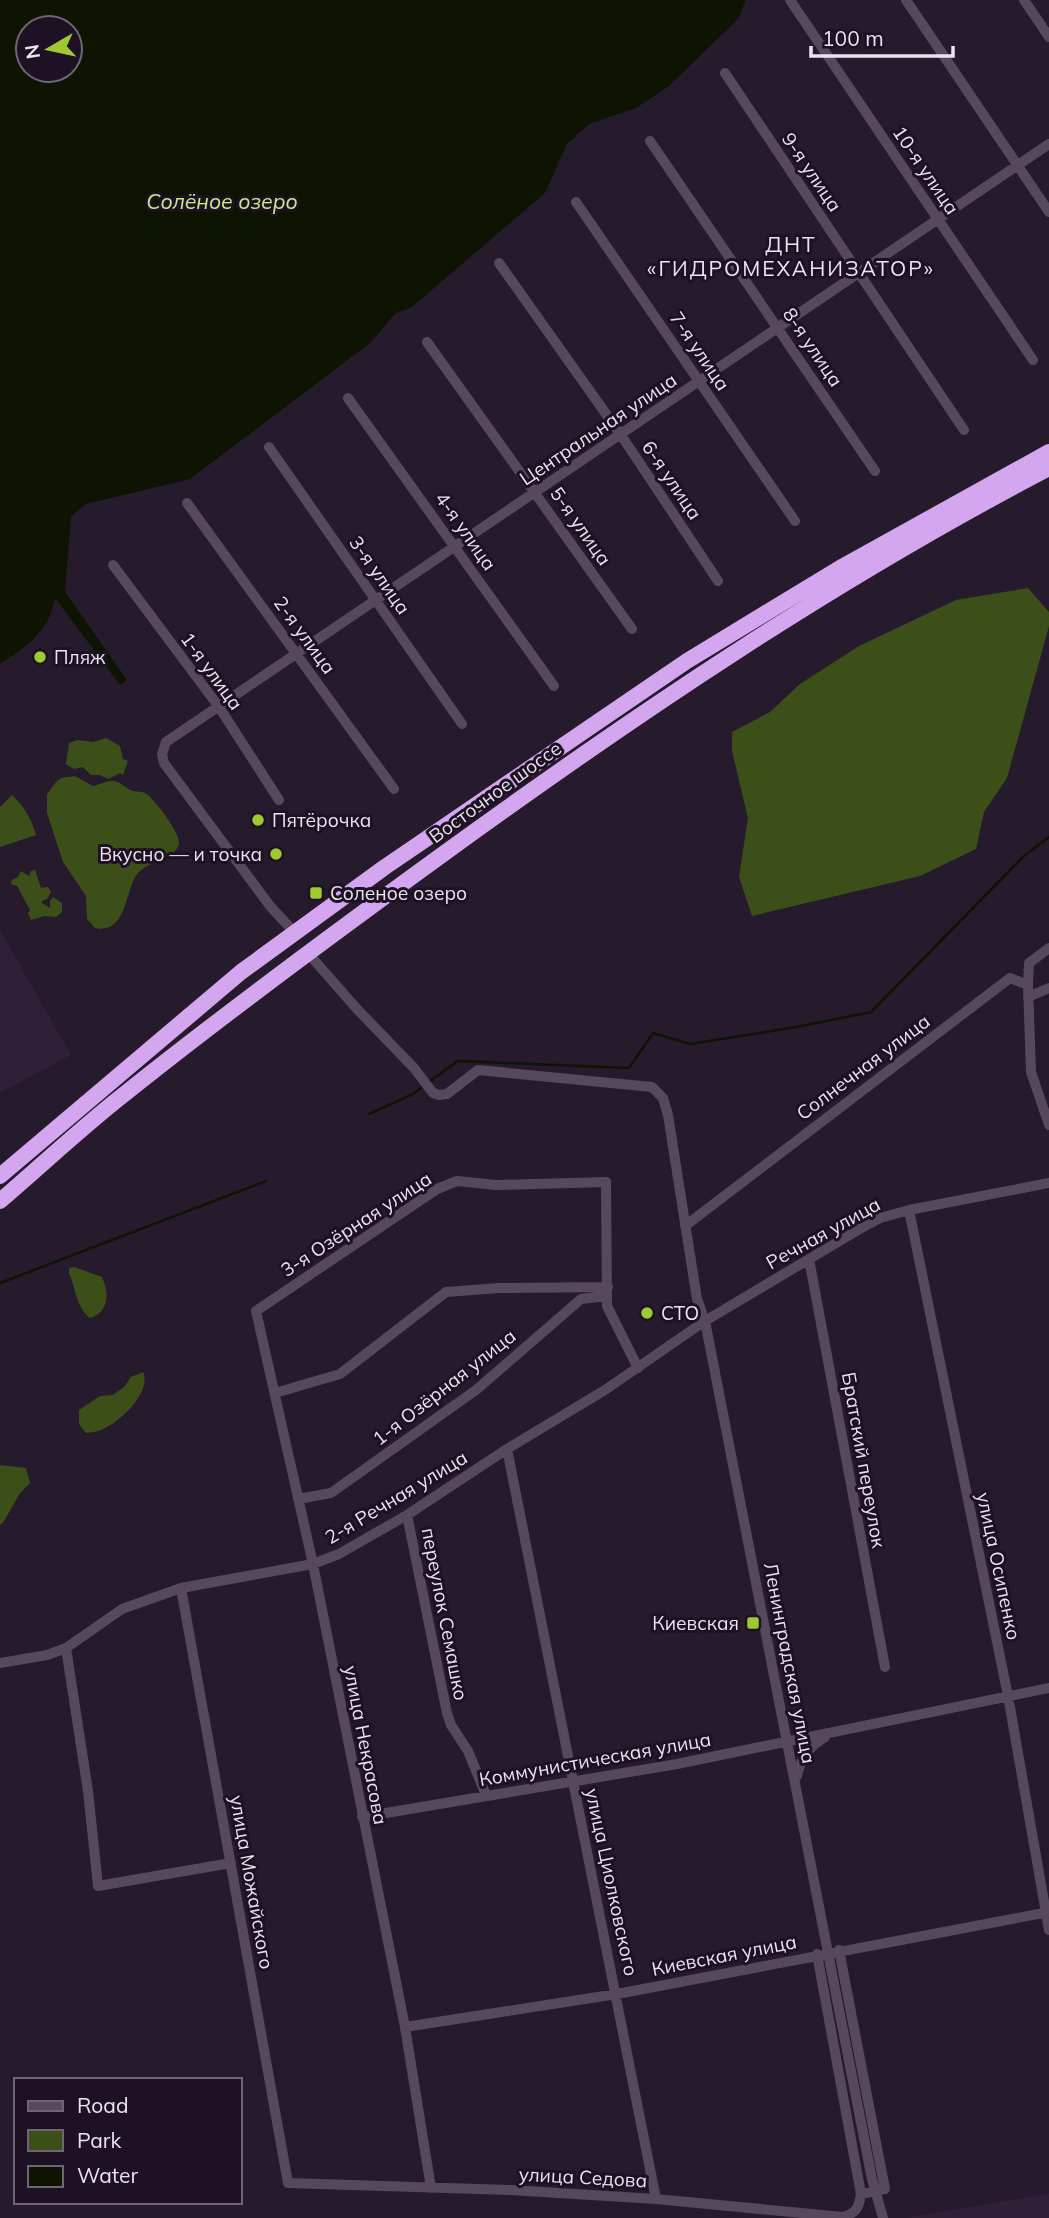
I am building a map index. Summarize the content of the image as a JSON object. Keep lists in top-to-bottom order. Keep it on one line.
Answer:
{"streets":{"highway":["Восточное шоссе"],"street":["10-я улица","9-я улица","8-я улица","7-я улица","Центральная улица","6-я улица","5-я улица","4-я улица","3-я улица","2-я улица","1-я улица","Солнечная улица","3-я Озёрная улица","Речная улица","1-я Озёрная улица","Братский переулок","2-я Речная улица","улица Осипенко","переулок Семашко","Ленинградская улица","улица Некрасова","Коммунистическая улица","улица Можайского","улица Циолковского","Киевская улица","улица Седова"]},"crossings":[["10-я улица","Центральная улица"],["9-я улица","Центральная улица"],["8-я улица","Центральная улица"],["7-я улица","Центральная улица"],["Центральная улица","6-я улица"],["Центральная улица","5-я улица"],["Центральная улица","4-я улица"],["Центральная улица","3-я улица"],["Центральная улица","2-я улица"],["Центральная улица","1-я улица"],["Центральная улица","Восточное шоссе"],["Восточное шоссе","Ленинградская улица"],["Солнечная улица","Ленинградская улица"],["3-я Озёрная улица","1-я Озёрная улица"],["3-я Озёрная улица","улица Некрасова"],["Речная улица","Братский переулок"],["Речная улица","2-я Речная улица"],["Речная улица","улица Осипенко"],["Речная улица","Ленинградская улица"],["1-я Озёрная улица","улица Некрасова"],["2-я Речная улица","переулок Семашко"],["2-я Речная улица","Ленинградская улица"],["2-я Речная улица","улица Некрасова"],["2-я Речная улица","улица Можайского"],["2-я Речная улица","улица Циолковского"],["улица Осипенко","Коммунистическая улица"],["улица Осипенко","Киевская улица"],["переулок Семашко","Коммунистическая улица"],["Ленинградская улица","Коммунистическая улица"],["Ленинградская улица","Киевская улица"],["улица Некрасова","Коммунистическая улица"],["улица Некрасова","Киевская улица"],["улица Некрасова","улица Седова"],["Коммунистическая улица","улица Циолковского"],["улица Можайского","улица Седова"],["улица Циолковского","Киевская улица"],["улица Циолковского","улица Седова"]],"districts":["ДНТ «ГИДРОМЕХАНИЗАТОР»"],"water":["Солёное озеро"],"places":{"other":["Пляж","Пятёрочка","Вкусно — и точка","СТО"],"transit":["Соленое озеро","Киевская"]},"legend":["Road","Park","Water"],"scale_bar":"100 m","north":"left"}
